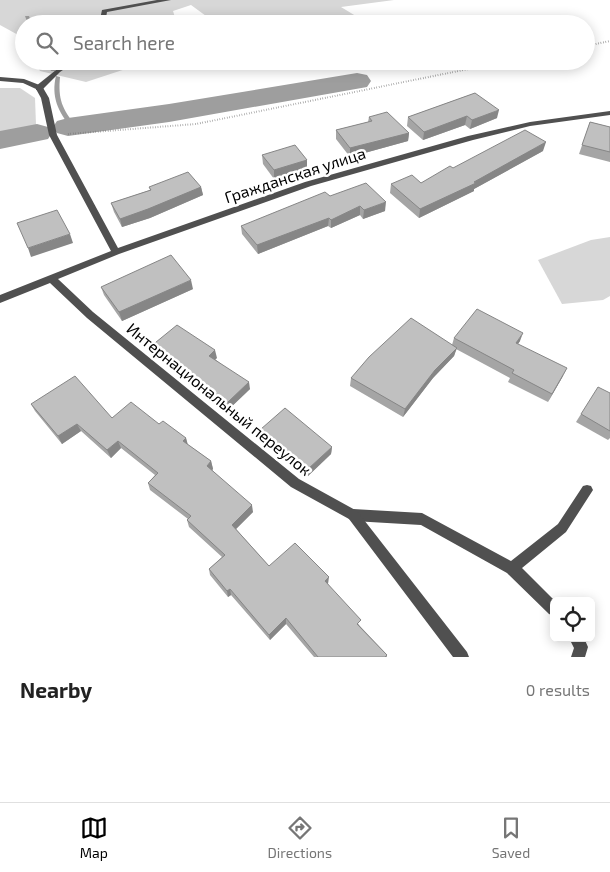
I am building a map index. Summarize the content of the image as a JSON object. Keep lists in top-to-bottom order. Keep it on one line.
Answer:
{"streets":{"street":["Гражданская улица","Интернациональный переулок"]},"crossings":[["Гражданская улица","Интернациональный переулок"]],"page":{"search":"Search here","heading":["Nearby","0 results"],"nav":["Map","Directions","Saved"]}}
